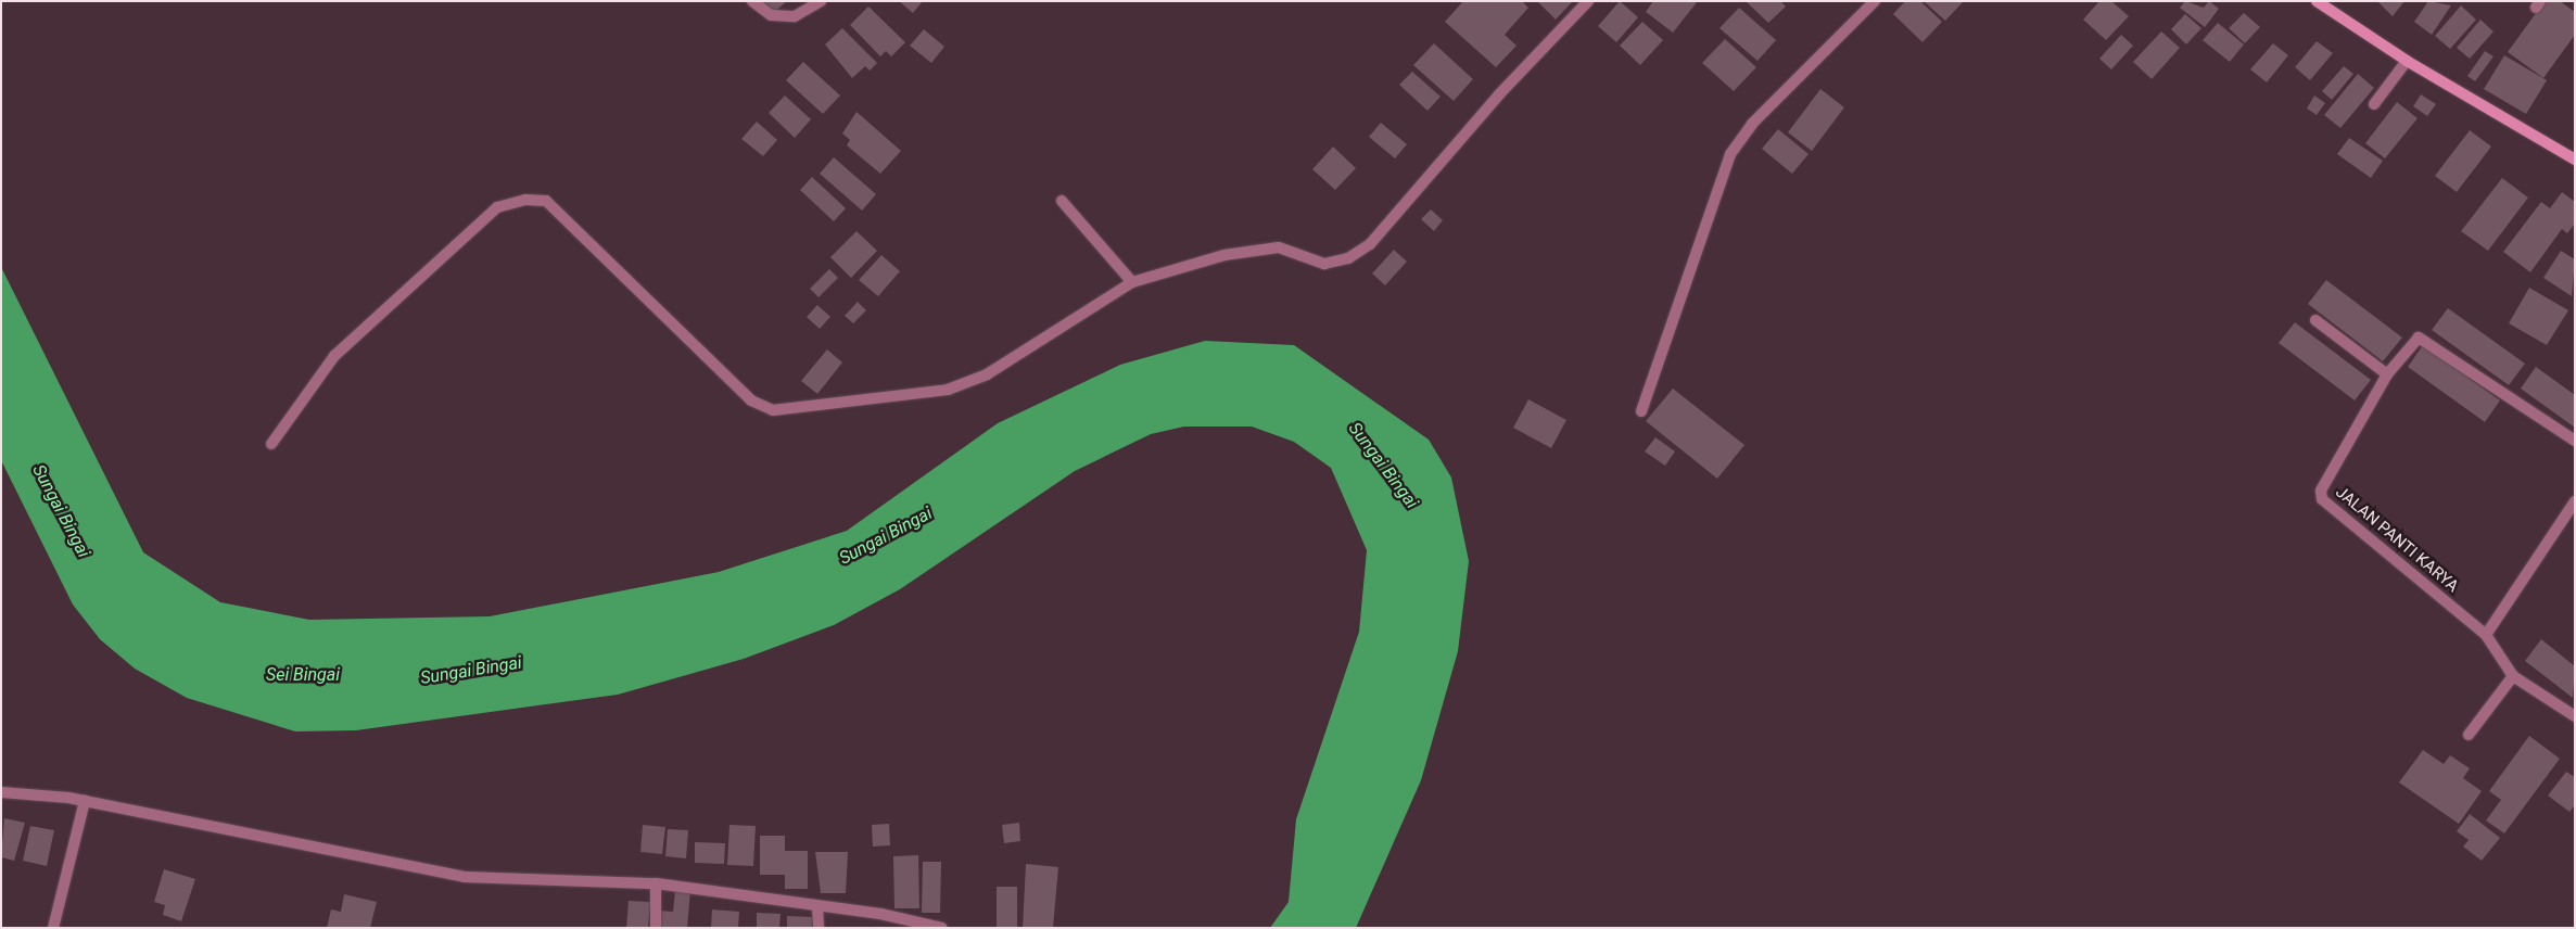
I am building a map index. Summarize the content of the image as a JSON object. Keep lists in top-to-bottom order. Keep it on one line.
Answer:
{"streets":{"street":["JALAN PANTI KARYA"]},"water":["Sungai Bingai","Sei Bingai"]}
